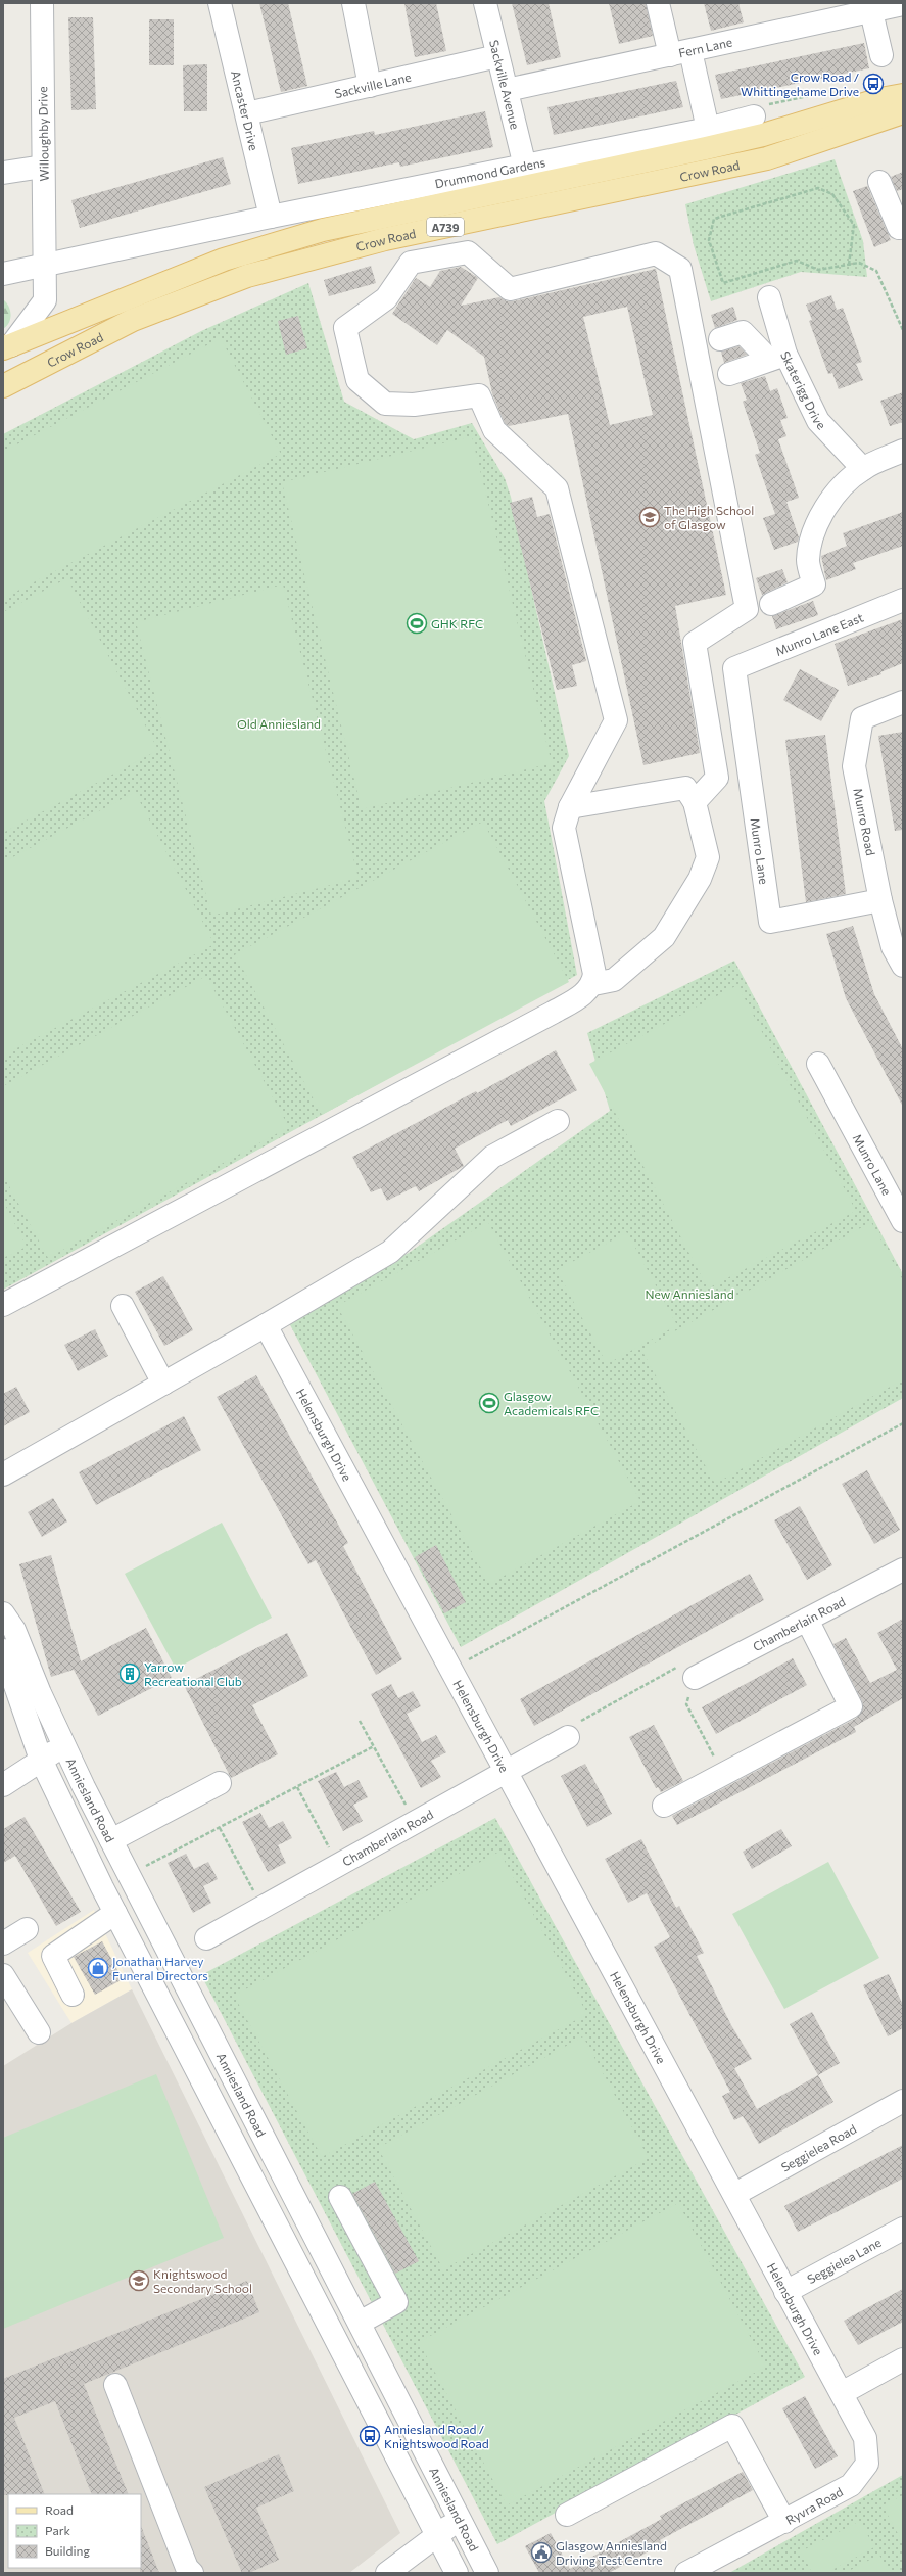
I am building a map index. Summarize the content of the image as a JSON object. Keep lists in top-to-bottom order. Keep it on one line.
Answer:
{"streets":{"main road":["Crow Road","A739"],"street":["Fern Lane","Sackville Lane","Sackville Avenue","Ancaster Drive","Willoughby Drive","Drummond Gardens","Skaterigg Drive","Munro Lane East","Munro Road","Munro Lane","Helensburgh Drive","Chamberlain Road","Anniesland Road","Seggielea Road","Seggielea Lane","Ryvra Road"]},"crossings":[["Fern Lane","Sackville Avenue"],["Sackville Lane","Sackville Avenue"],["Sackville Lane","Ancaster Drive"],["Sackville Avenue","Drummond Gardens"],["Ancaster Drive","Drummond Gardens"],["Willoughby Drive","Crow Road"],["Munro Lane East","Munro Lane"],["Munro Road","Munro Lane"],["Helensburgh Drive","Chamberlain Road"],["Helensburgh Drive","Seggielea Road"],["Helensburgh Drive","Seggielea Lane"],["Helensburgh Drive","Ryvra Road"]],"parks":["Old Anniesland","New Anniesland"],"places":{"bus stop":["Crow Road / Whittingehame Drive","Anniesland Road / Knightswood Road"],"school or university":["The High School of Glasgow","Knightswood Secondary School"],"sports":["GHK RFC","Glasgow Academicals RFC"],"building":["Yarrow Recreational Club"],"shop":["Jonathan Harvey Funeral Directors"],"public building":["Glasgow Anniesland Driving Test Centre"]},"legend":["Road","Park","Building"]}
